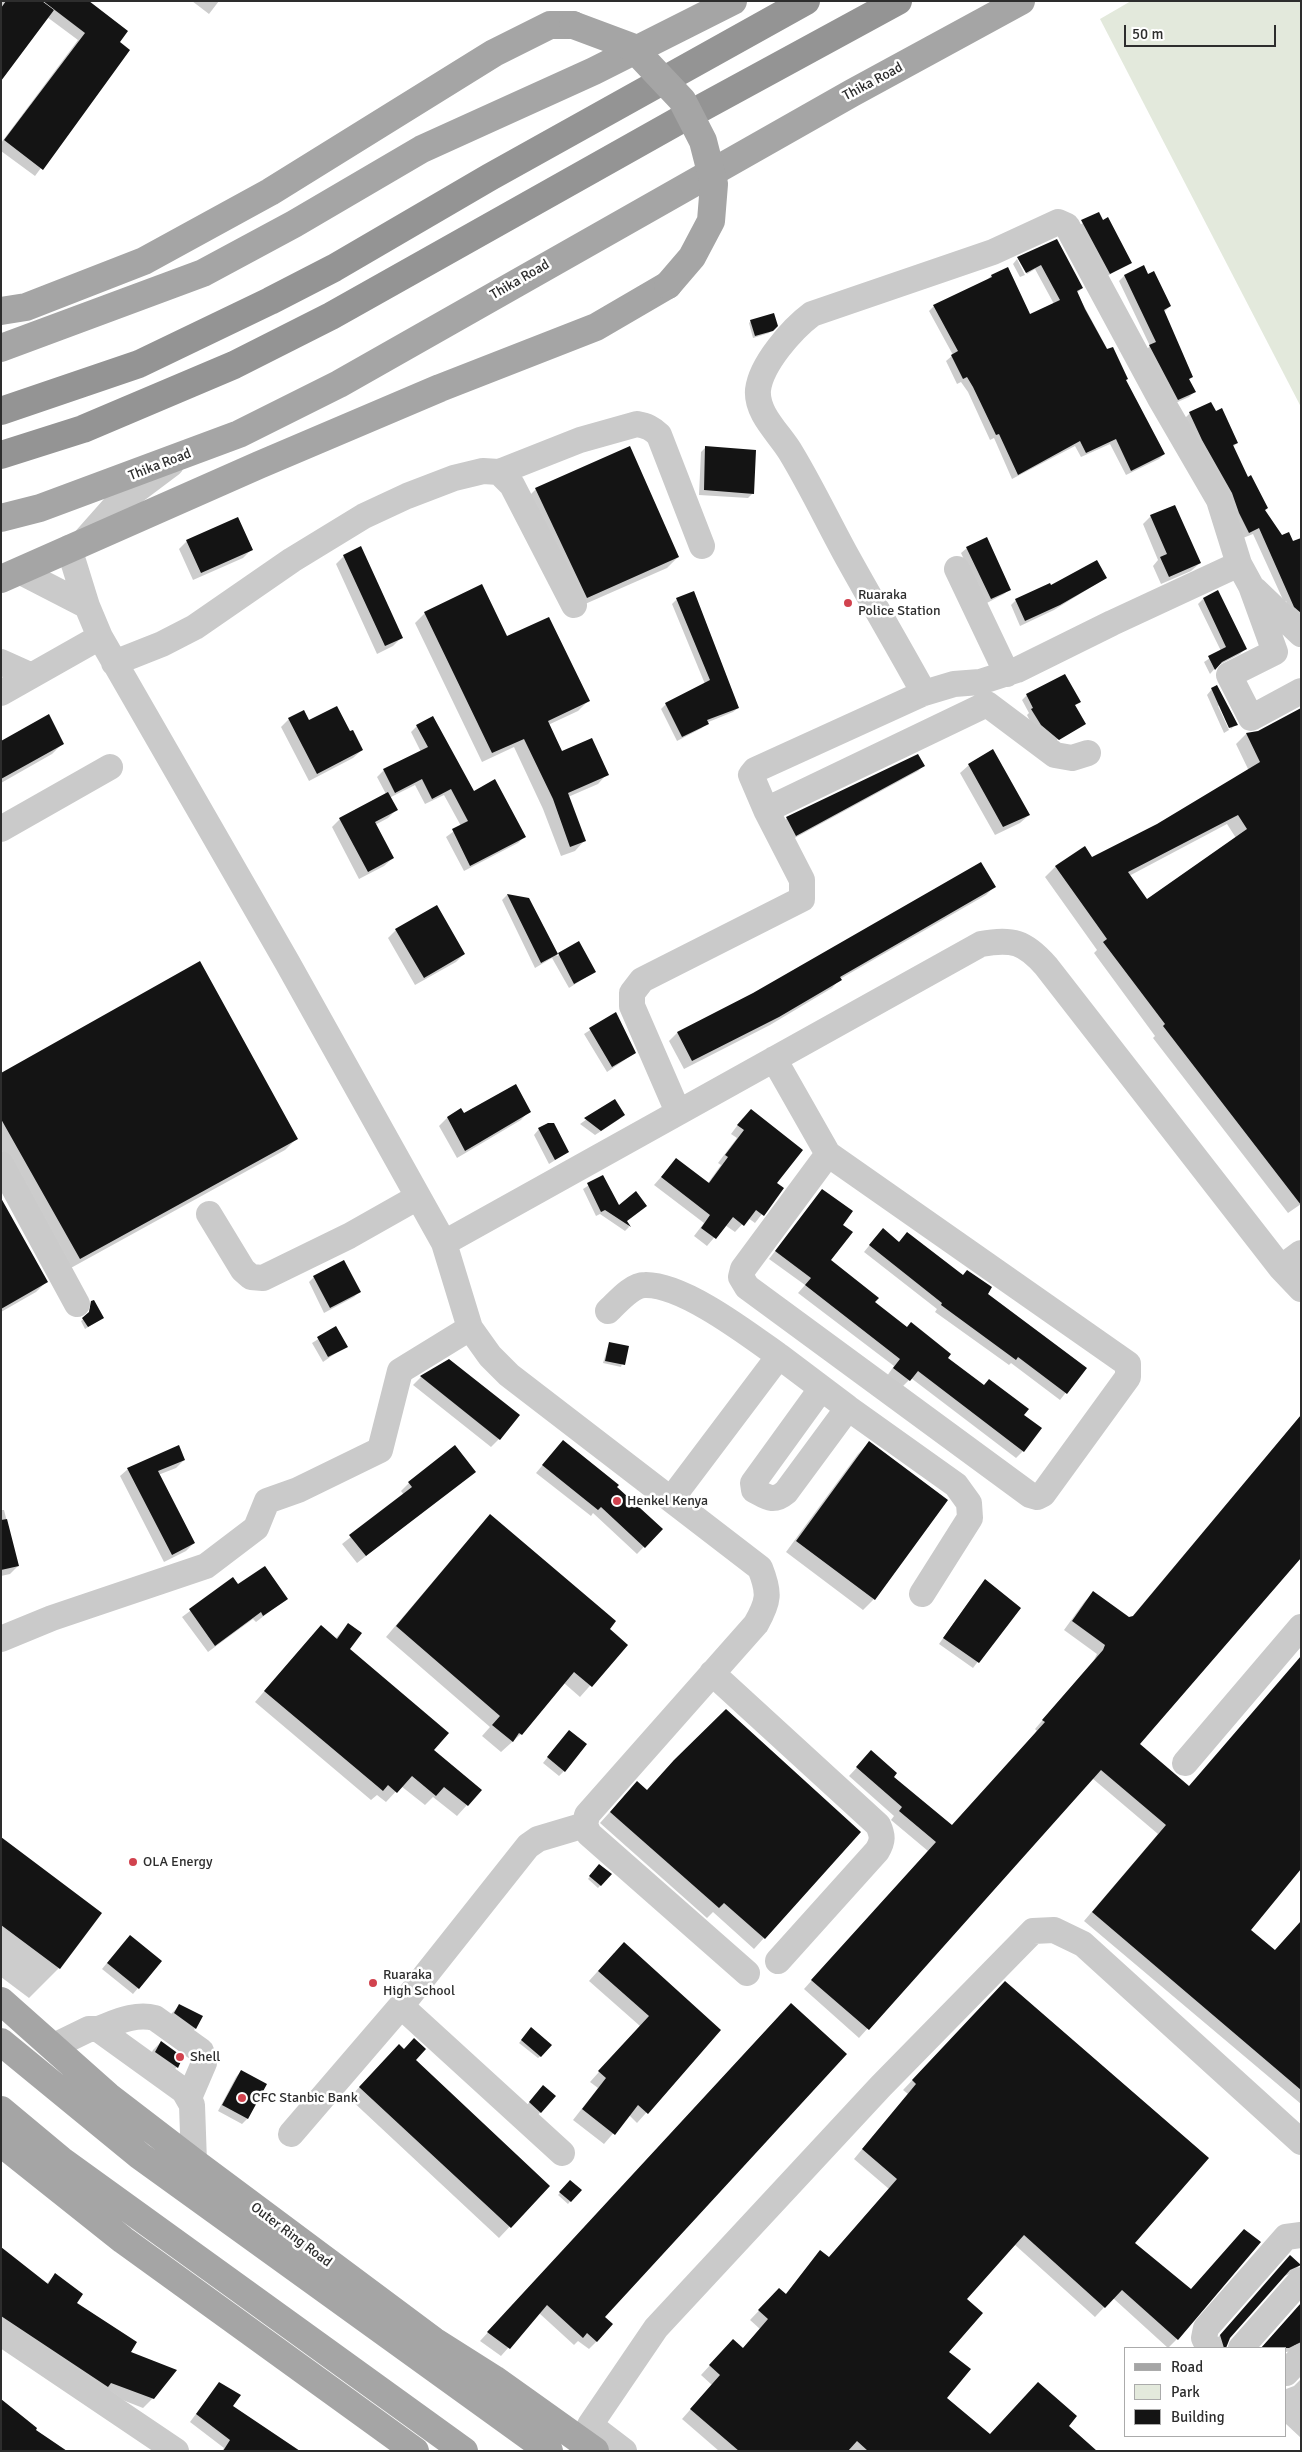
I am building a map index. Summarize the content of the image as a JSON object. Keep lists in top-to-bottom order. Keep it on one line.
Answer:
{"streets":{"main road":["Thika Road","Outer Ring Road"]},"places":["Ruaraka Police Station","Henkel Kenya","OLA Energy","Ruaraka High School","Shell","CFC Stanbic Bank"],"legend":["Road","Park","Building"],"scale_bar":"50 m"}
